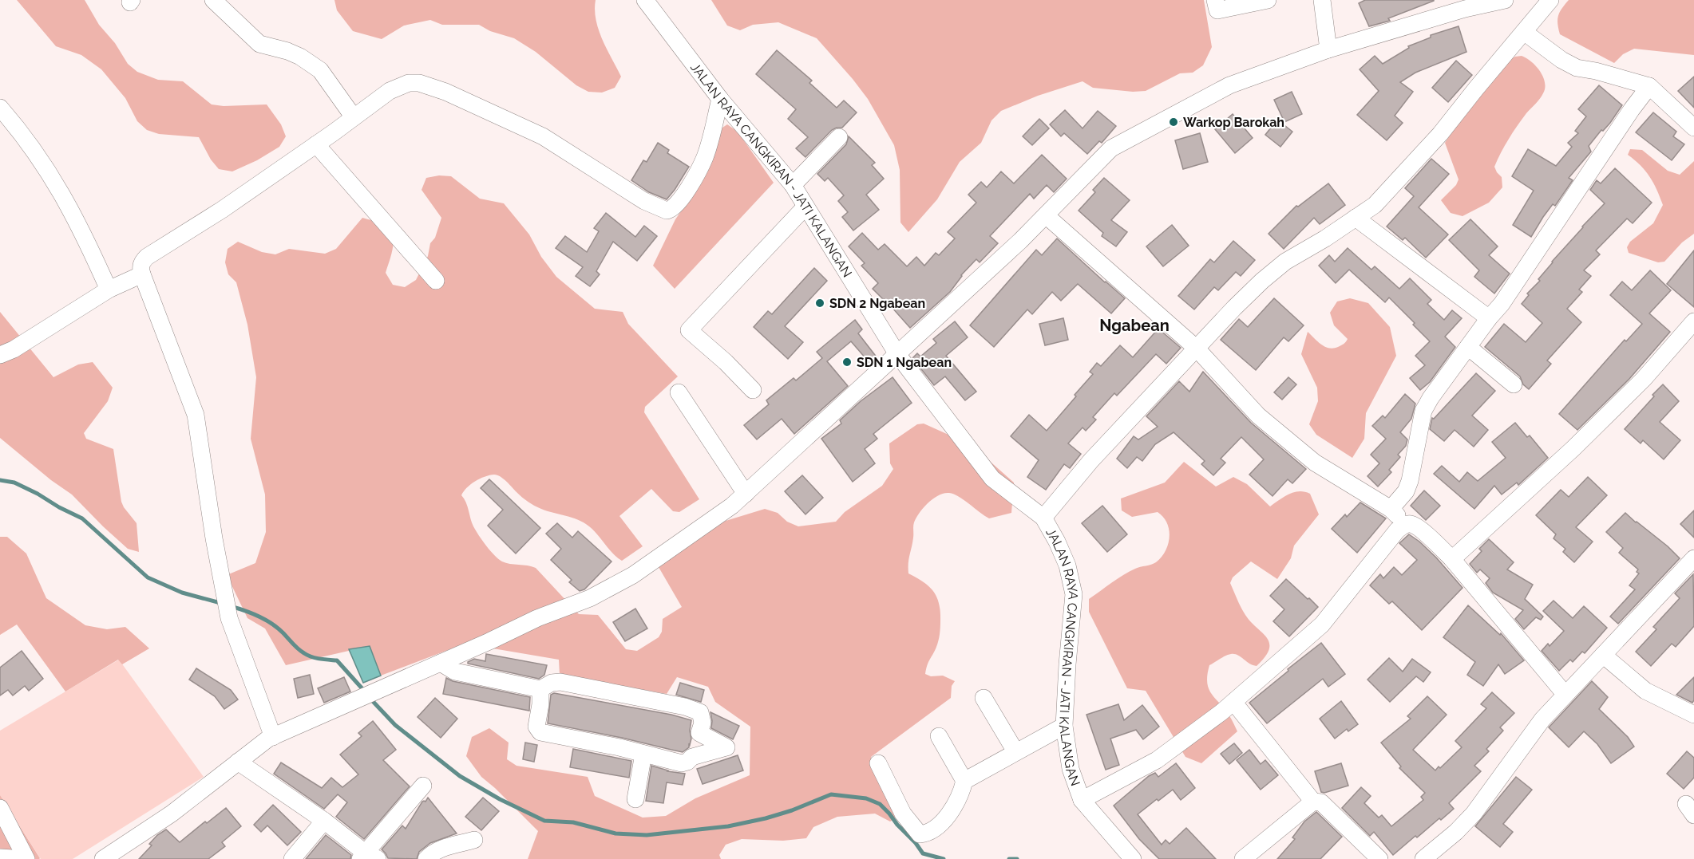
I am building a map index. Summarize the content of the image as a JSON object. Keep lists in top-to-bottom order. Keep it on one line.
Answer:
{"streets":{"street":["JALAN RAYA CANGKIRAN - JATI KALANGAN"]},"districts":["Ngabean"],"places":["Warkop Barokah","SDN 2 Ngabean","SDN 1 Ngabean"]}
